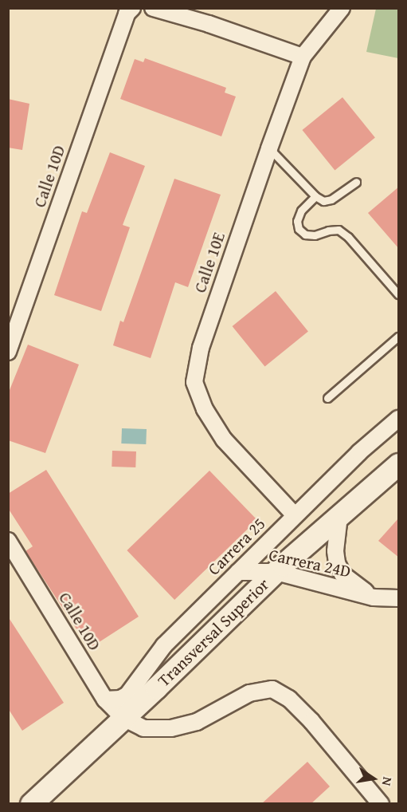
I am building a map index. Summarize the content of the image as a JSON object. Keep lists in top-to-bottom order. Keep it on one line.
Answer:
{"streets":{"main road":["Transversal Superior"],"street":["Calle 10D","Calle 10E","Carrera 25","Carrera 24D"]},"crossings":[["Calle 10D","Carrera 25"],["Calle 10D","Transversal Superior"],["Calle 10E","Carrera 25"],["Carrera 25","Carrera 24D"],["Carrera 24D","Transversal Superior"]],"north":"right"}
